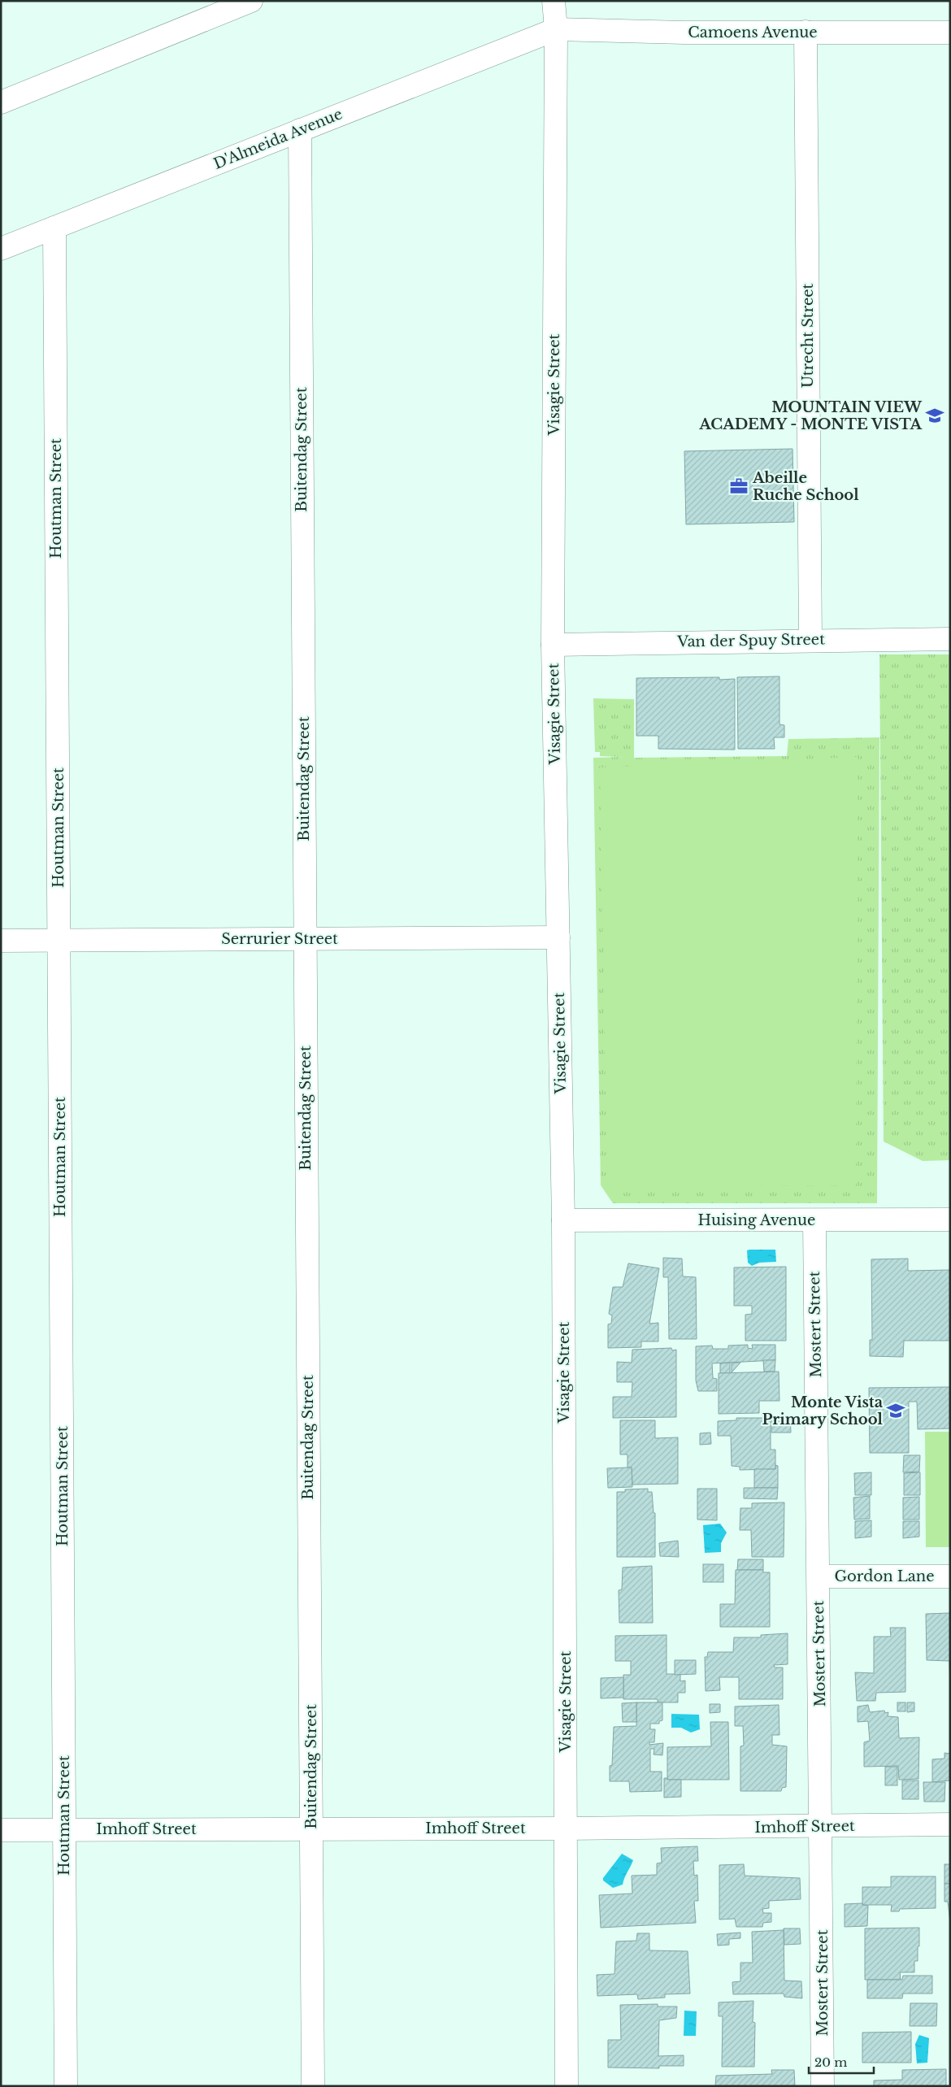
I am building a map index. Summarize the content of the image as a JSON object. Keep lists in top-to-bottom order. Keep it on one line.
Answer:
{"streets":{"street":["Camoens Avenue","D'Almeida Avenue","Utrecht Street","Visagie Street","Buitendag Street","Houtman Street","Van der Spuy Street","Serrurier Street","Huising Avenue","Mostert Street","Gordon Lane","Imhoff Street"]},"crossings":[["Camoens Avenue","D'Almeida Avenue"],["Camoens Avenue","Utrecht Street"],["Camoens Avenue","Visagie Street"],["D'Almeida Avenue","Visagie Street"],["D'Almeida Avenue","Buitendag Street"],["D'Almeida Avenue","Houtman Street"],["Utrecht Street","Van der Spuy Street"],["Visagie Street","Van der Spuy Street"],["Visagie Street","Serrurier Street"],["Visagie Street","Huising Avenue"],["Visagie Street","Imhoff Street"],["Buitendag Street","Serrurier Street"],["Buitendag Street","Imhoff Street"],["Houtman Street","Serrurier Street"],["Houtman Street","Imhoff Street"],["Huising Avenue","Mostert Street"],["Mostert Street","Gordon Lane"],["Mostert Street","Imhoff Street"]],"places":{"school or university":["MOUNTAIN VIEW ACADEMY - MONTE VISTA","Monte Vista Primary School"],"office":["Abeille Ruche School"]},"scale_bar":"20 m"}
